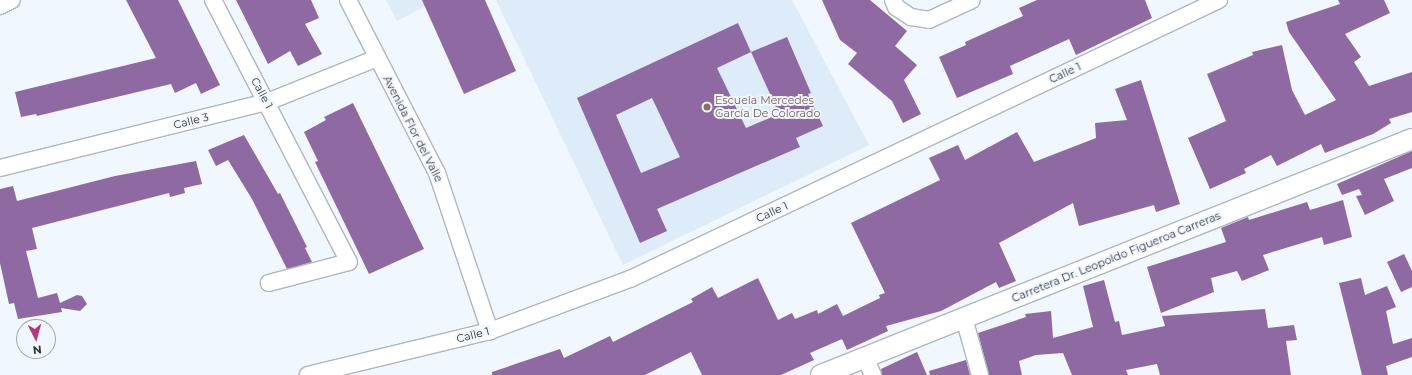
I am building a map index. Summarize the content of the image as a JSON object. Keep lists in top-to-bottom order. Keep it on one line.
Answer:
{"streets":{"street":["Calle 1","Calle 3","Avenida Flor del Valle","Carretera Dr. Leopoldo Figueroa Carreras"]},"crossings":[["Calle 1","Calle 3"],["Calle 1","Avenida Flor del Valle"],["Calle 3","Avenida Flor del Valle"]],"places":["Escuela Mercedes García De Colorado"],"north":"bottom"}
